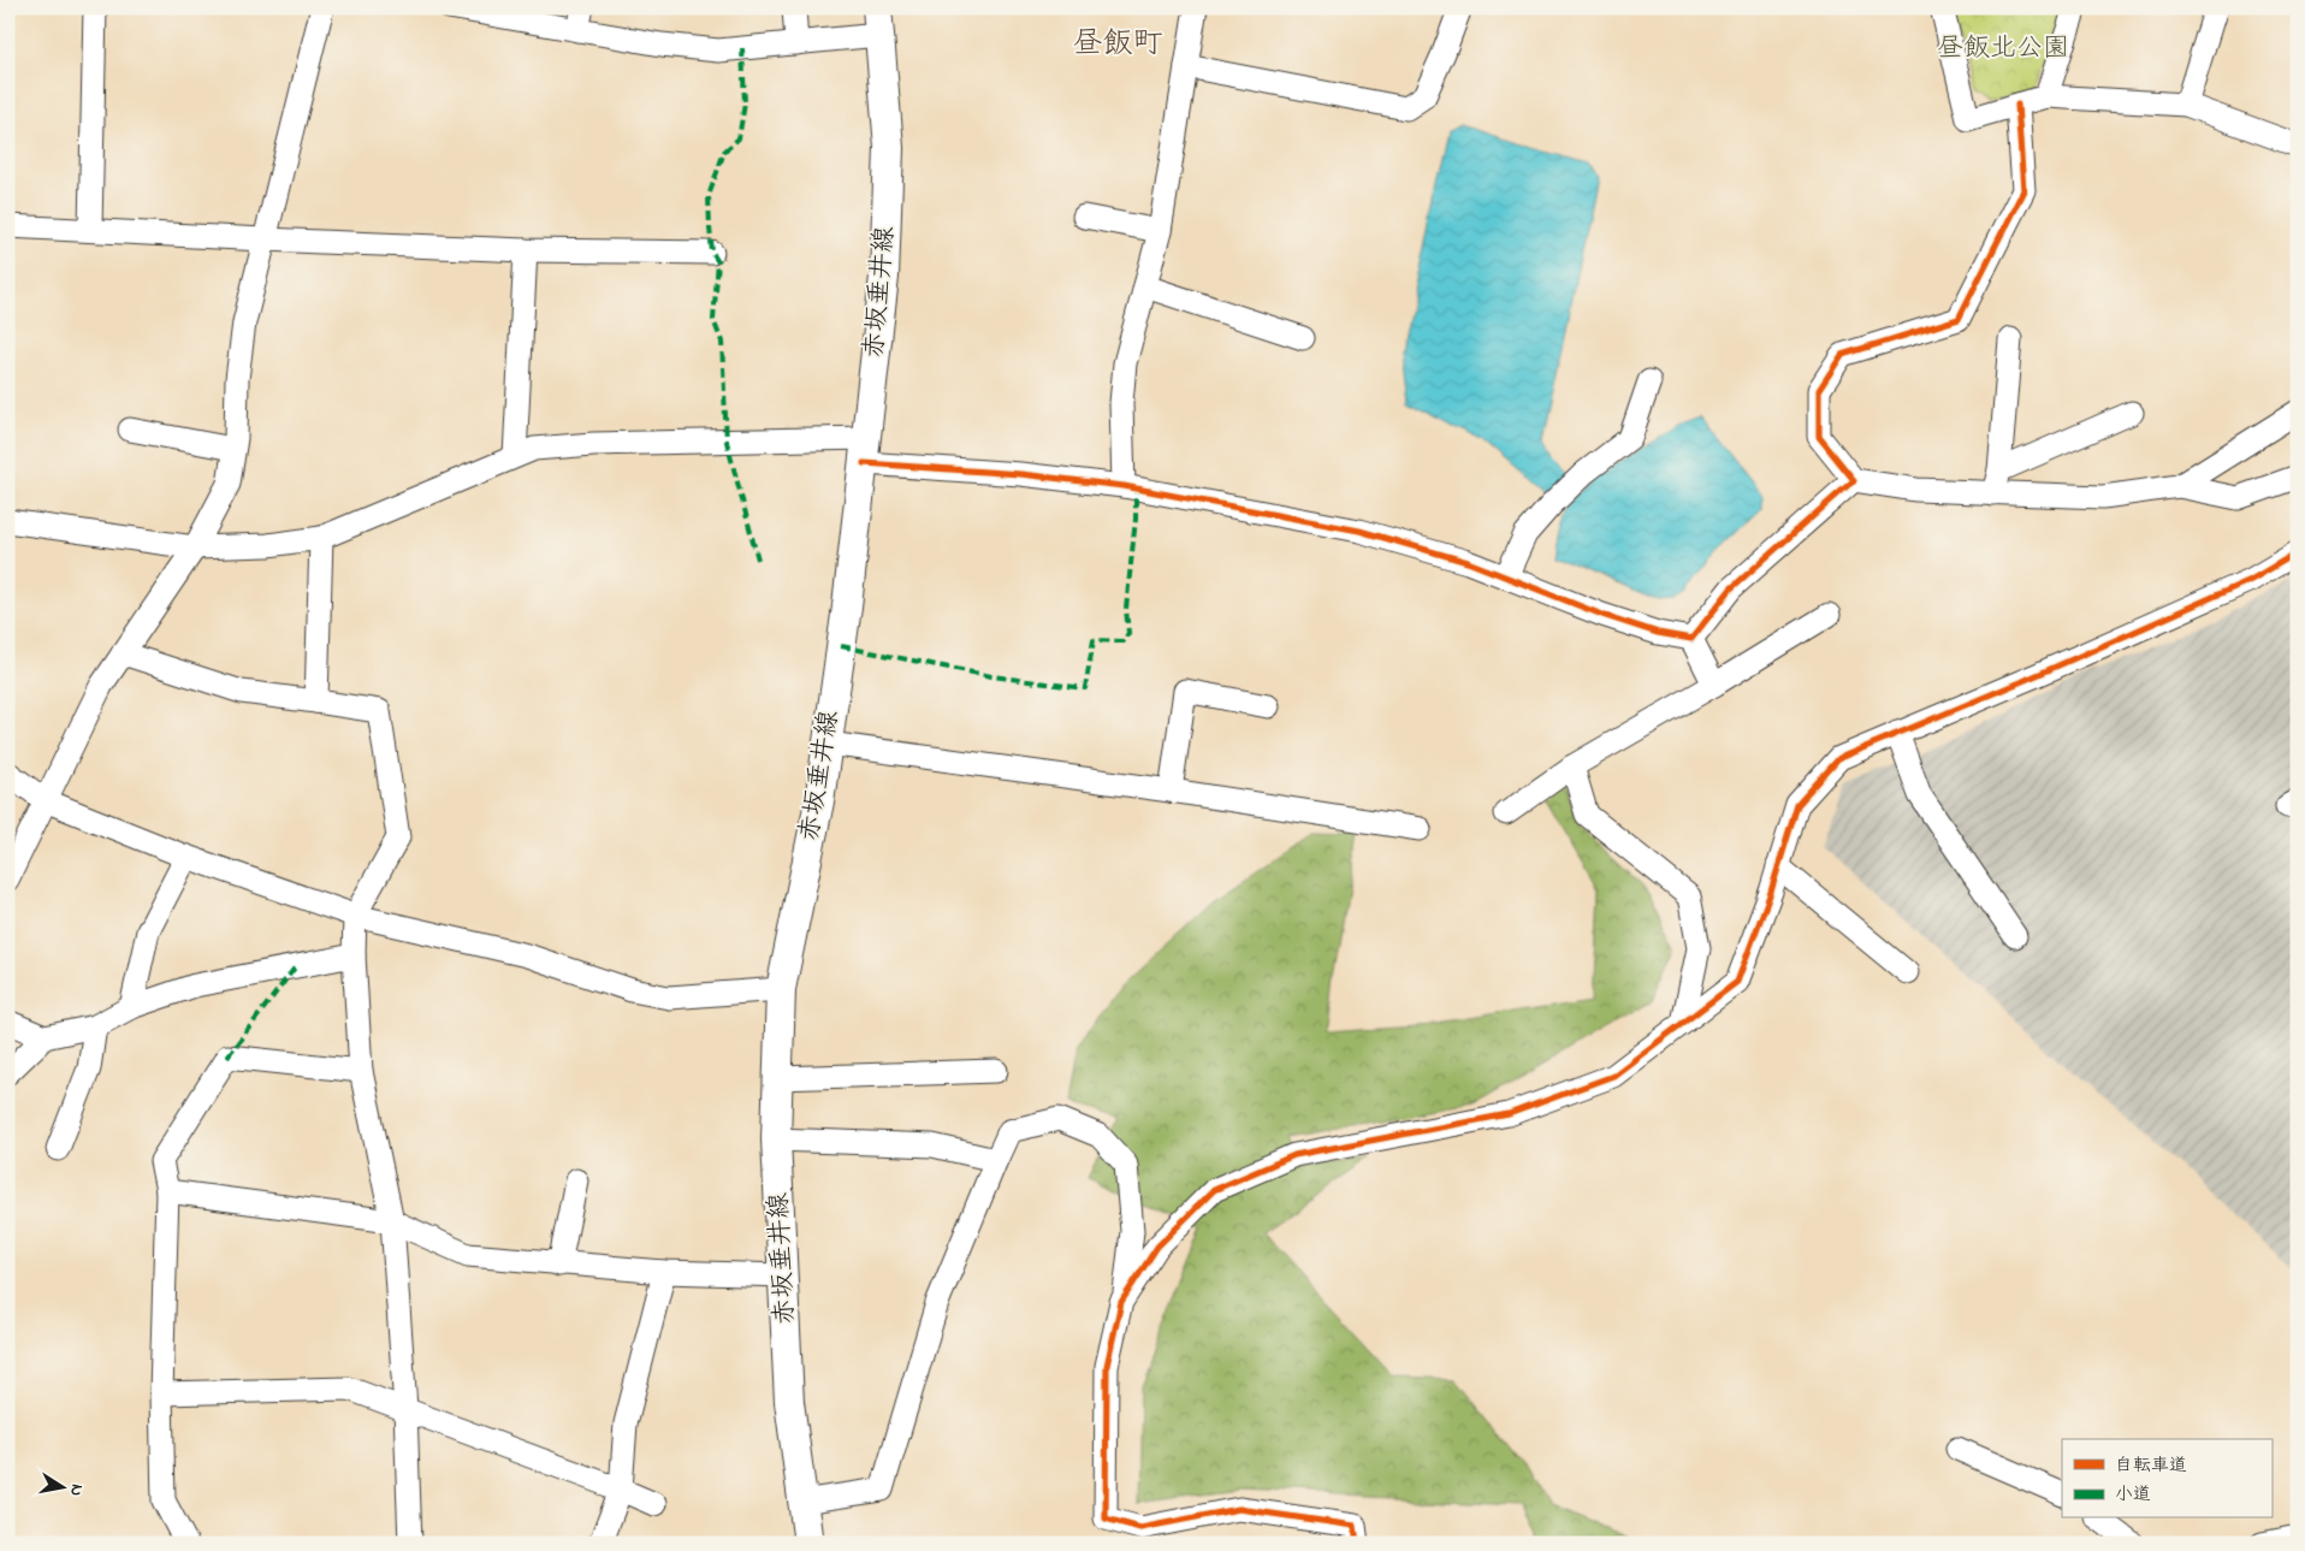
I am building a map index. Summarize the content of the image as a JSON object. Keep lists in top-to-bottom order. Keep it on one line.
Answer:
{"streets":{"main road":["赤坂垂井線"]},"districts":["昼飯町"],"parks":["昼飯北公園"],"legend":["自転車道","小道"],"north":"right"}
